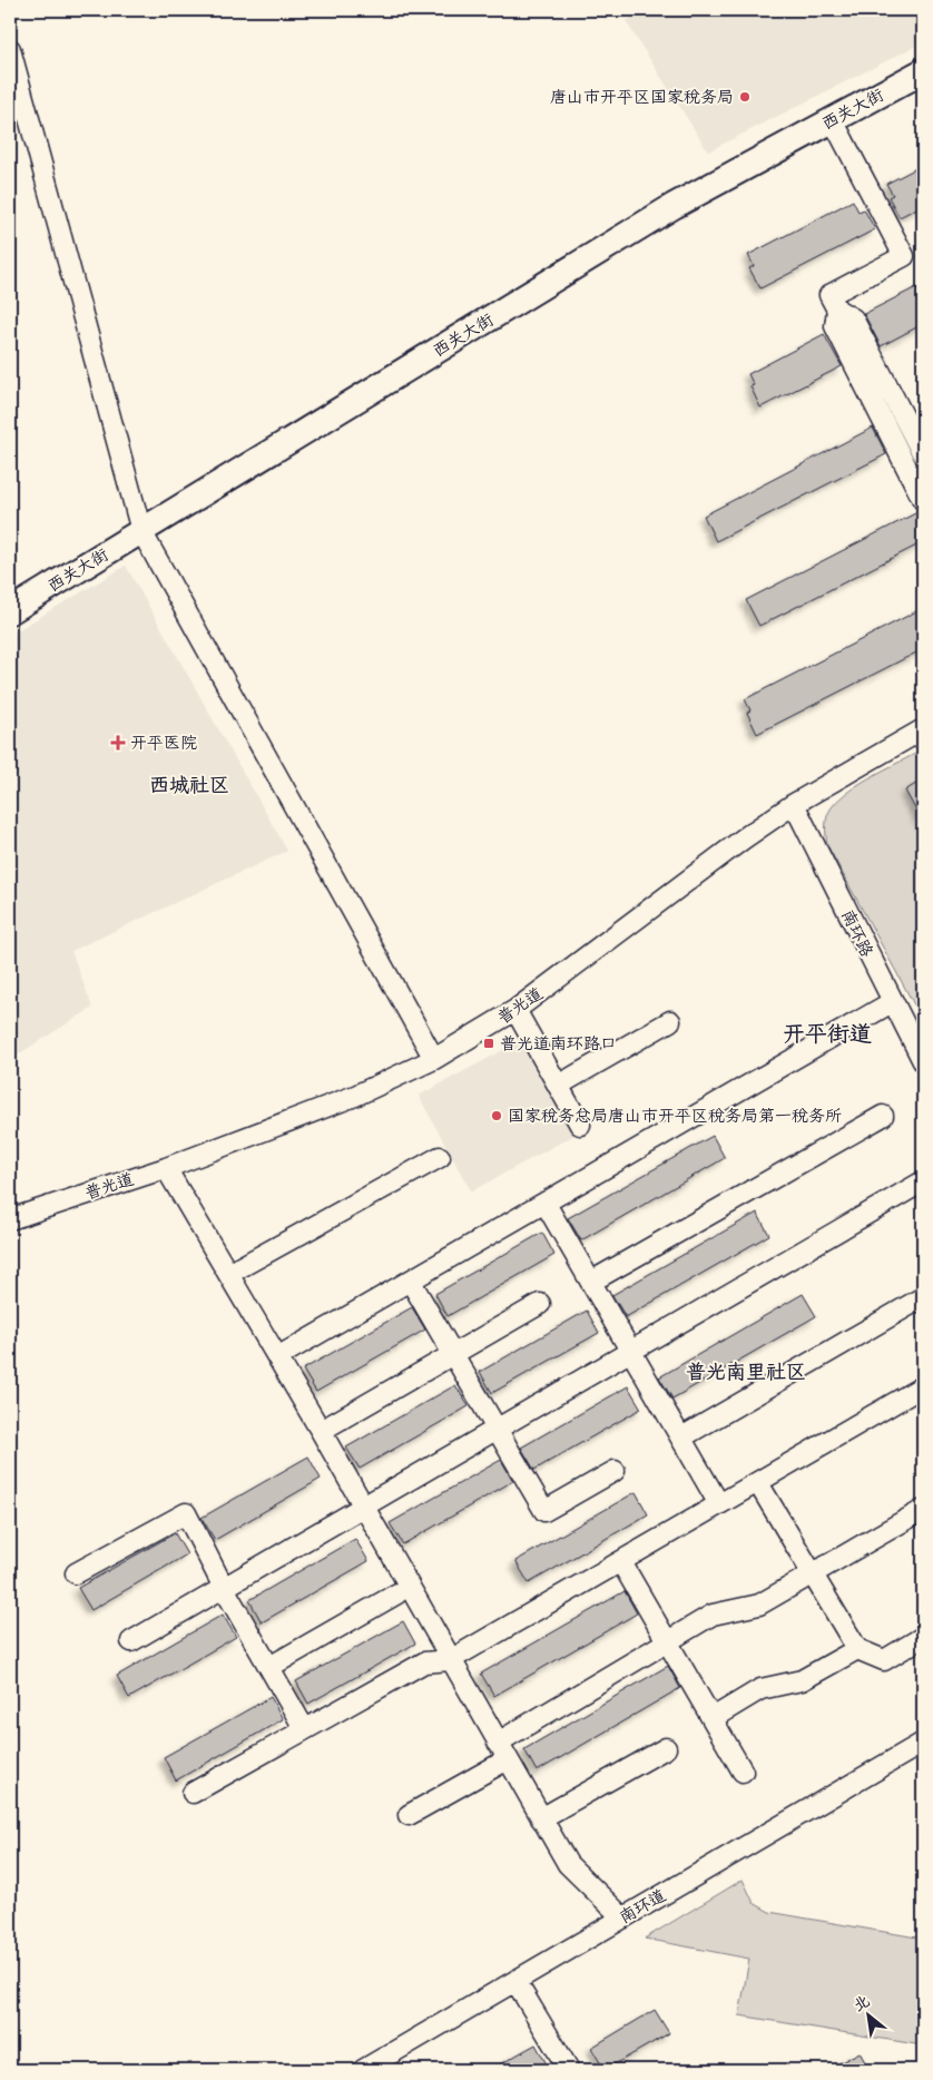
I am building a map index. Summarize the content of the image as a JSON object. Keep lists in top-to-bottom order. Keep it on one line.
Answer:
{"streets":{"main road":["西关大街"],"street":["南环路","普光道","南环道"]},"crossings":[["南环路","普光道"]],"districts":["西城社区","开平街道","普光南里社区"],"places":{"other":["唐山市开平区国家税务局","国家税务总局唐山市开平区税务局第一税务所"],"health":["开平医院"],"transit":["普光道南环路口"]},"north":"top left"}
